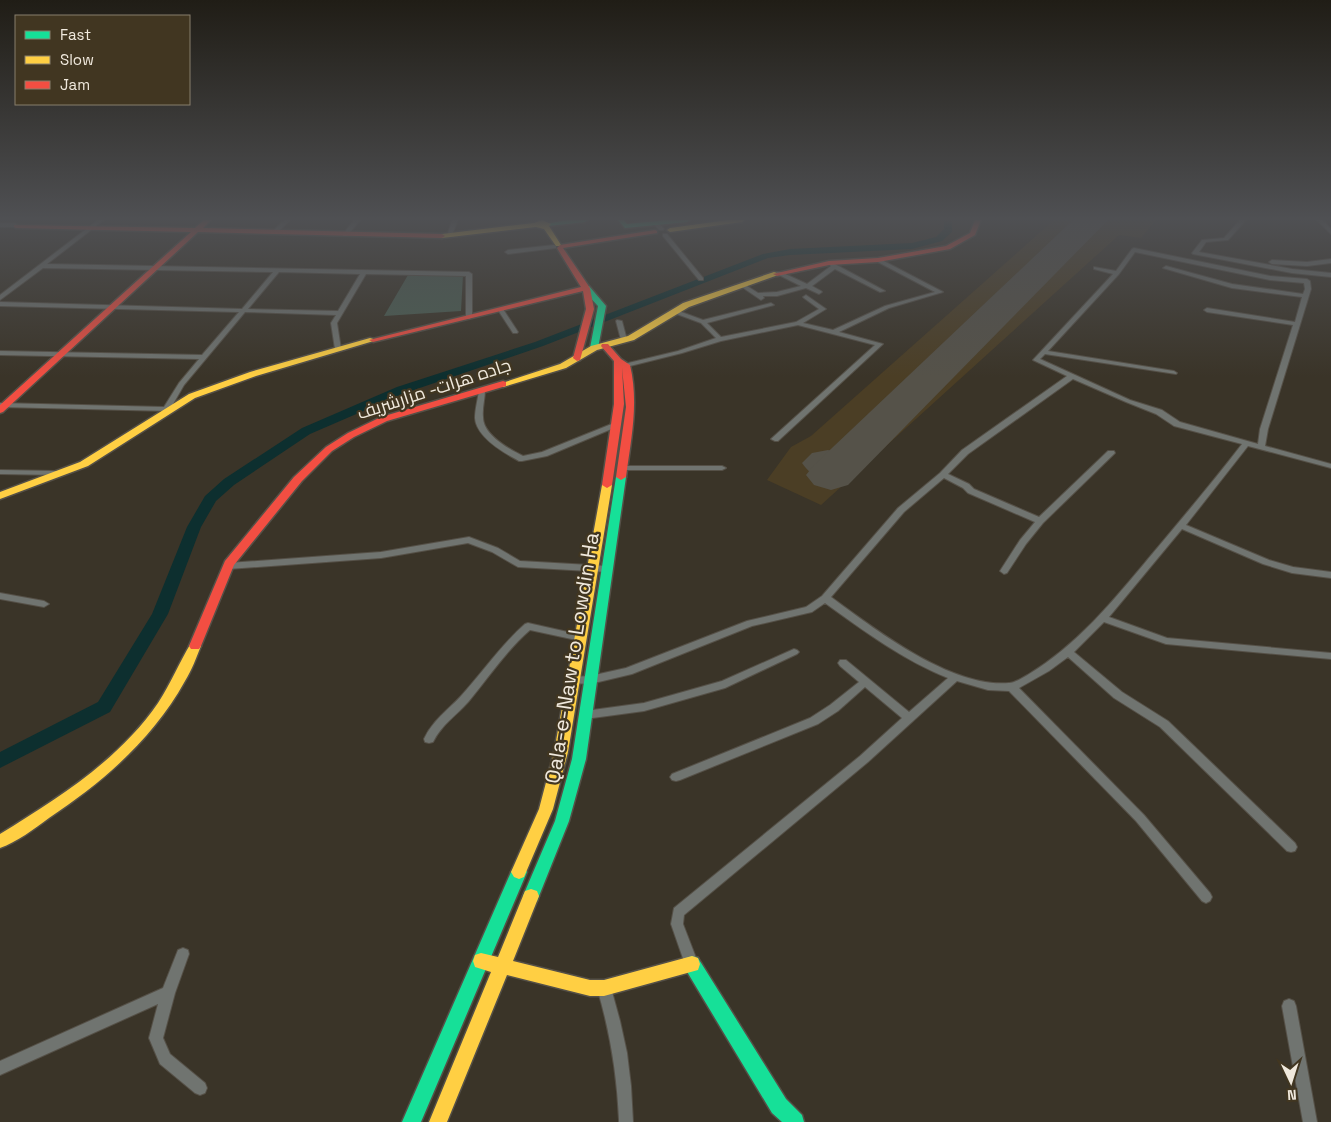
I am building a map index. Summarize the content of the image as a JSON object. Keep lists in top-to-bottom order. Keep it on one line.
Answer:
{"streets":{"main road":["جاده هرات- مزارشریف","Qala-e-Naw to Lowdin Ha"]},"crossings":[["جاده هرات- مزارشریف","Qala-e-Naw to Lowdin Ha"]],"legend":["Fast","Slow","Jam"],"north":"bottom"}
